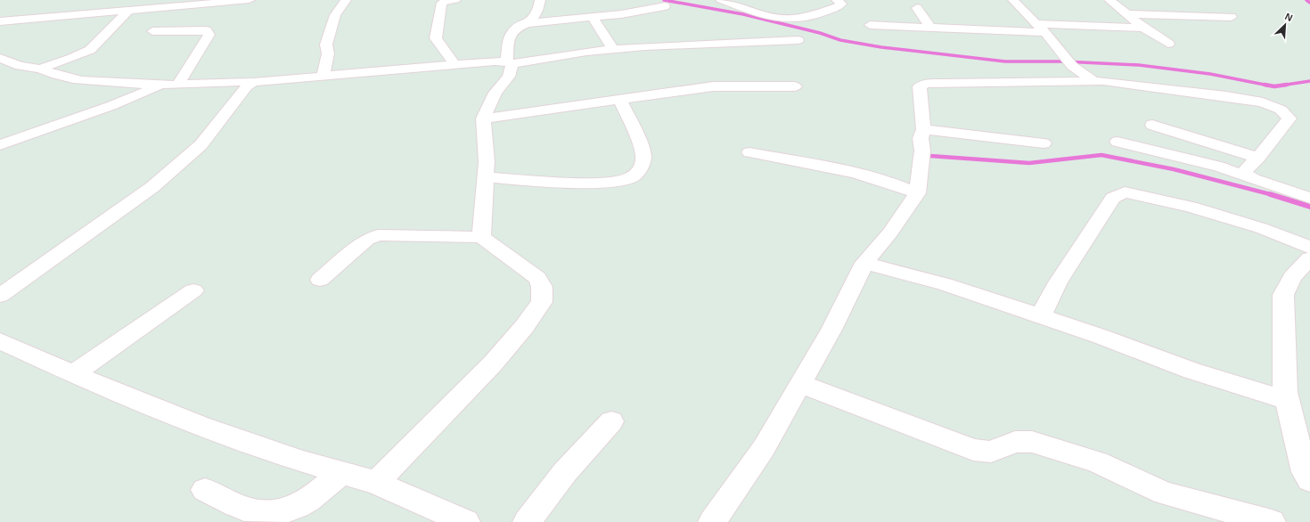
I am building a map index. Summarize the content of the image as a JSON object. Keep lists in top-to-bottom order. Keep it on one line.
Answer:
{"north":"top right"}
